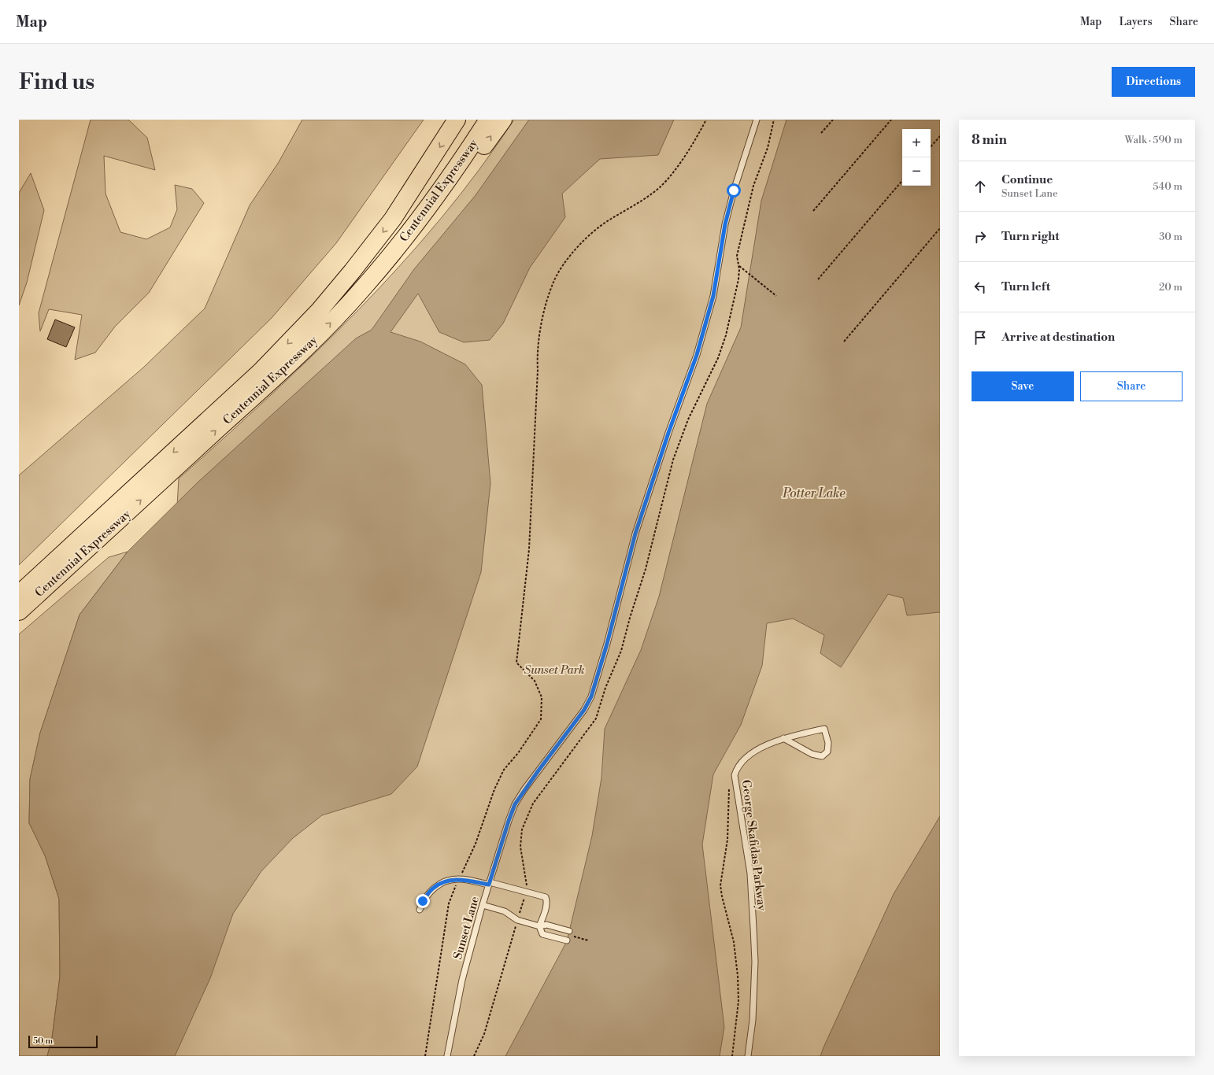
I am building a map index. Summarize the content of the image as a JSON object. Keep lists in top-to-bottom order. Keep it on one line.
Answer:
{"streets":{"highway":["Centennial Expressway"],"lane":["George Skafidas Parkway","Sunset Lane"]},"water":["Potter Lake"],"parks":["Sunset Park"],"scale_bar":"50 m","page":{"header":"Map","nav":["Map","Layers","Share"],"buttons":["Directions",["Save","Share"]],"title":"Find us","heading":["8 min","Walk · 590 m"],"map_buttons":["+","−"],"list":[["Continue","Sunset Lane","540 m"],["Turn right","30 m"],["Turn left","20 m"],"Arrive at destination"],"scale":"50 m"}}
